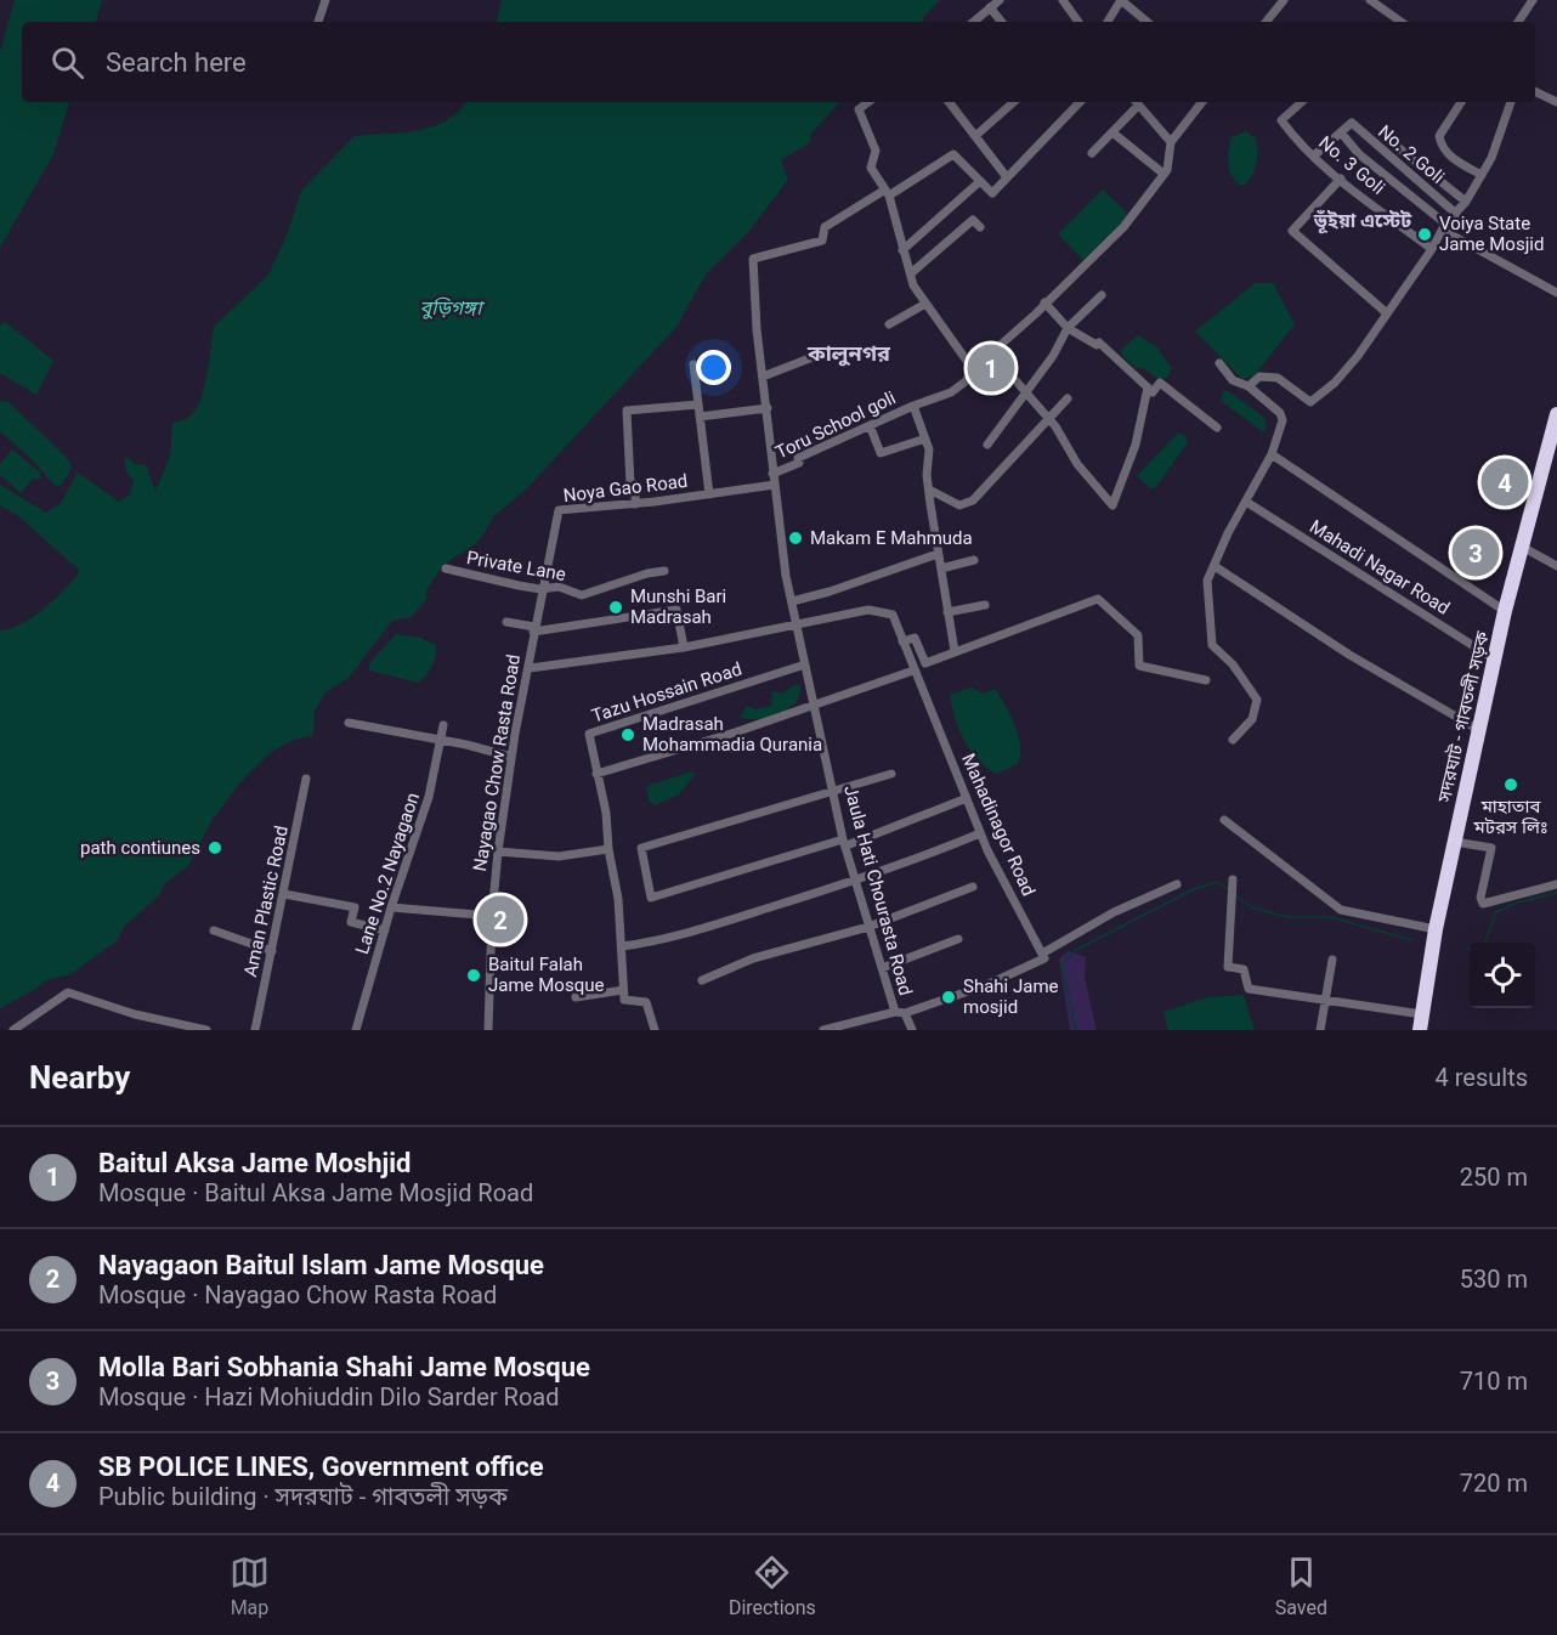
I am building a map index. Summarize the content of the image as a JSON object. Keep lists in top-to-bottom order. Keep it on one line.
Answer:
{"streets":{"highway":["সদরঘাট - গাবতলী সড়ক"],"street":["No. 2 Goli","No. 3 Goli","Toru School goli","Noya Gao Road","Private Lane","Mahadi Nagar Road","Tazu Hossain Road","Nayagao Chow Rasta Road","Mahadinagor Road","Lane No.2 Nayagaon","Jaula Hati Chourasta Road","Aman Plastic Road"]},"crossings":[["Toru School goli","Jaula Hati Chourasta Road"],["Noya Gao Road","Private Lane"],["Noya Gao Road","Nayagao Chow Rasta Road"],["Noya Gao Road","Jaula Hati Chourasta Road"],["Private Lane","Nayagao Chow Rasta Road"],["Mahadi Nagar Road","সদরঘাট - গাবতলী সড়ক"],["Tazu Hossain Road","Jaula Hati Chourasta Road"],["Mahadinagor Road","Jaula Hati Chourasta Road"]],"districts":["ভূঁইয়া এস্টেট","কালুনগর"],"water":["বুড়িগঙ্গা"],"places":["Voiya State Jame Mosjid","Makam E Mahmuda","Munshi Bari Madrasah","Madrasah Mohammadia Qurania","মাহাতাব মটরস লিঃ","path contiunes","Baitul Falah Jame Mosque","Shahi Jame mosjid"],"page":{"search":"Search here","pins":["1","4","3","2"],"heading":["Nearby","4 results"],"list":[{"mark":"1","name":"Baitul Aksa Jame Moshjid","note":"Mosque · Baitul Aksa Jame Mosjid Road","value":"250 m"},{"mark":"2","name":"Nayagaon Baitul Islam Jame Mosque","note":"Mosque · Nayagao Chow Rasta Road","value":"530 m"},{"mark":"3","name":"Molla Bari Sobhania Shahi Jame Mosque","note":"Mosque · Hazi Mohiuddin Dilo Sarder Road","value":"710 m"},{"mark":"4","name":"SB POLICE LINES, Government office","note":"Public building · সদরঘাট - গাবতলী সড়ক","value":"720 m"}],"nav":["Map","Directions","Saved"]}}
